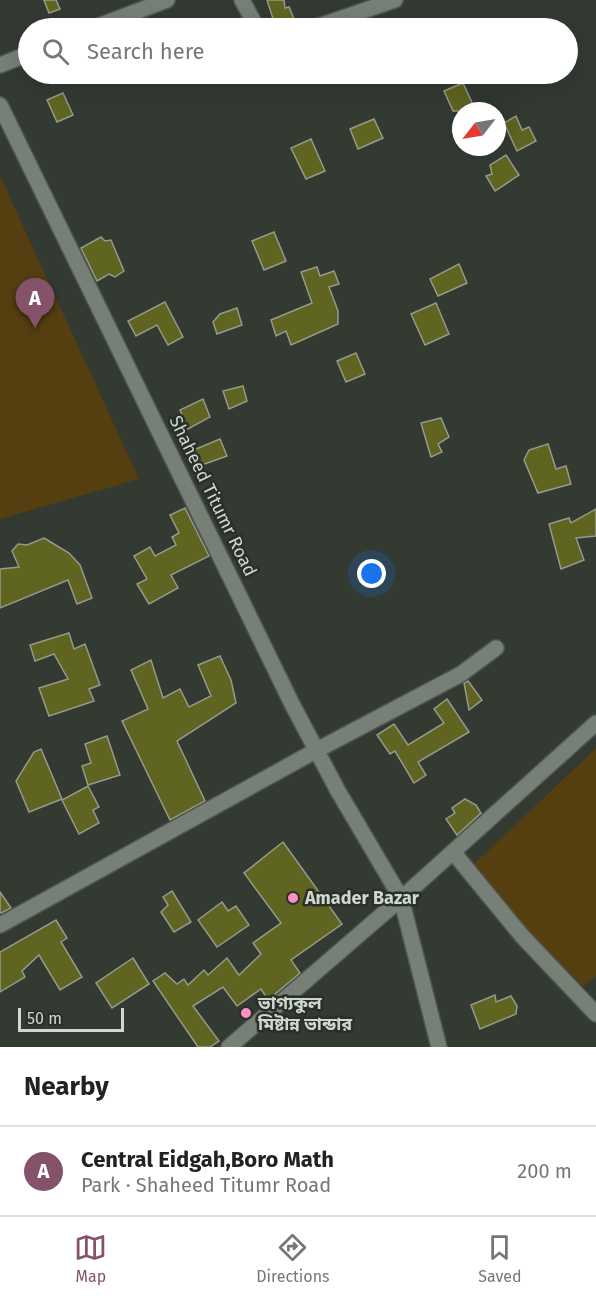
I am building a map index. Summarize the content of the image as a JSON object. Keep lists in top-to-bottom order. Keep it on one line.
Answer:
{"streets":{"street":["Shaheed Titumr Road"]},"places":["Amader Bazar","ভাগ্যকুল মিষ্টান্ন ভান্ডার"],"scale_bar":"50 m","north":"bottom left","page":{"search":"Search here","pins":"A","scale":"50 m","heading":"Nearby","list":[{"mark":"A","name":"Central Eidgah,Boro Math","note":"Park · Shaheed Titumr Road","value":"200 m"}],"nav":["Map","Directions","Saved"]}}
